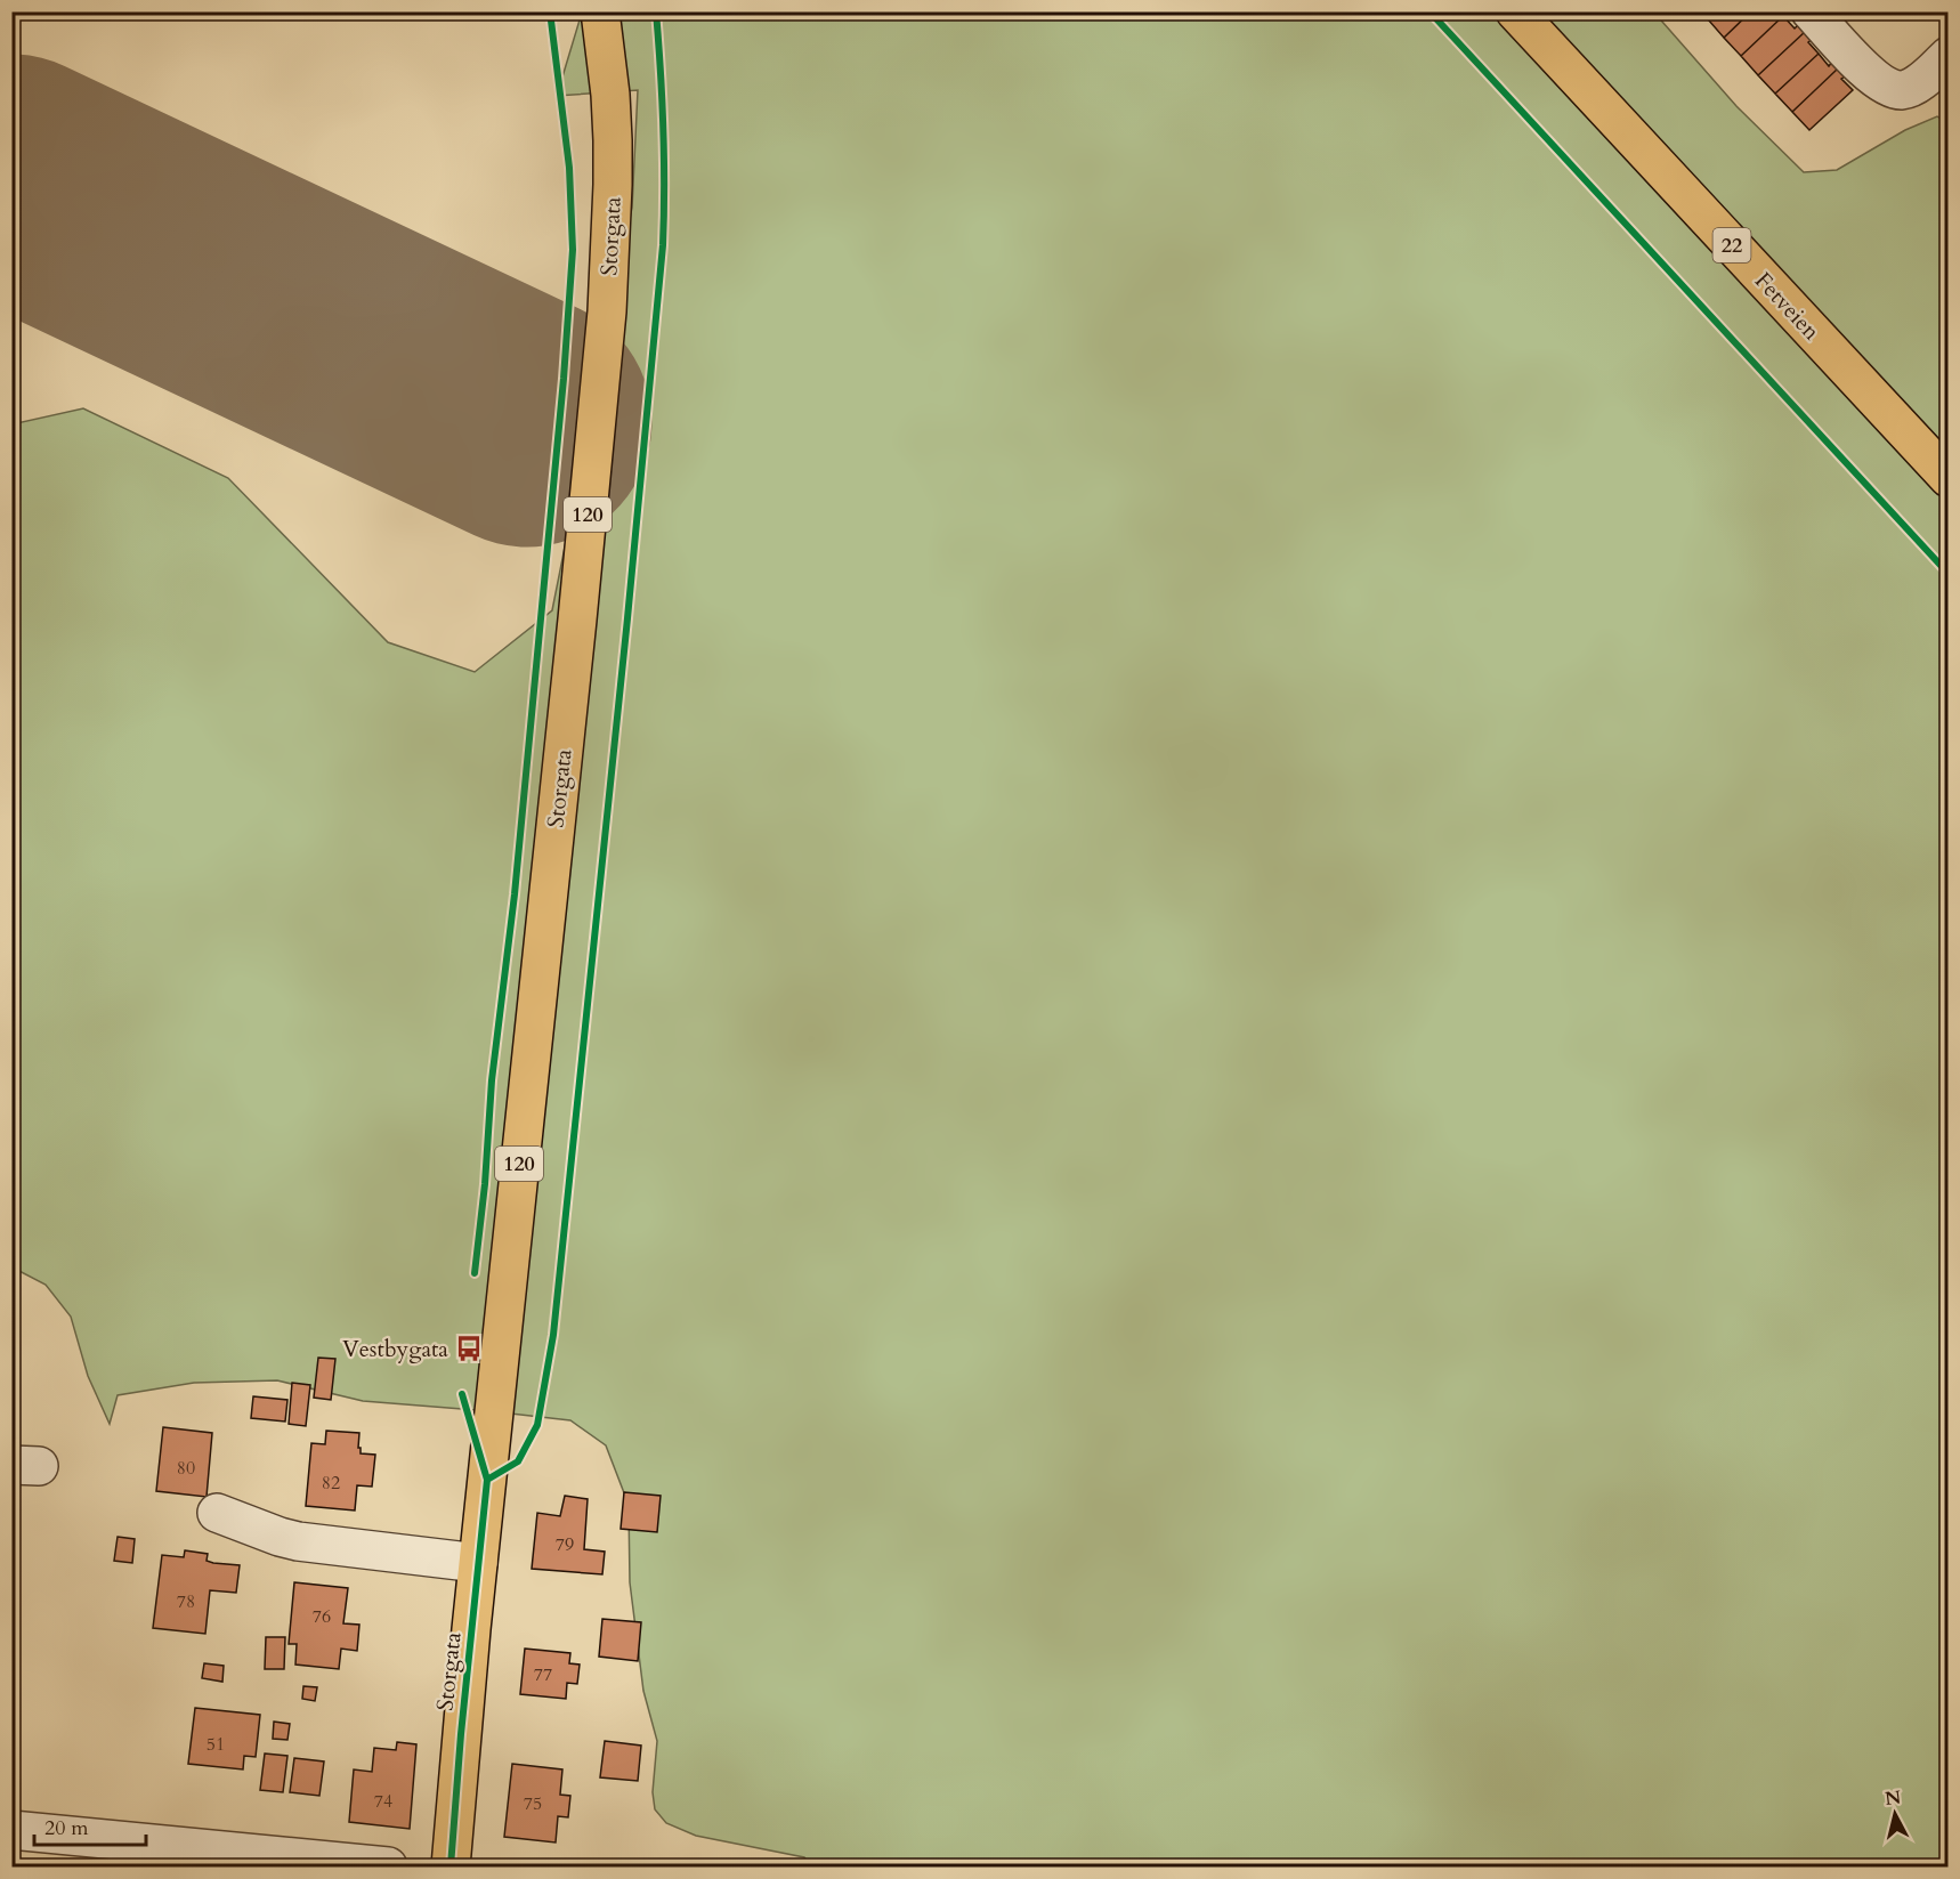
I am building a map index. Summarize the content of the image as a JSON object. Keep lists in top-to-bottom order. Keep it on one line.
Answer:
{"streets":{"main road":["Storgata","22","Fetveien","120"]},"places":{"bus stop":["Vestbygata"]},"house_numbers":["80","82","79","78","76","77","51","74","75"],"scale_bar":"20 m","north":"top"}
